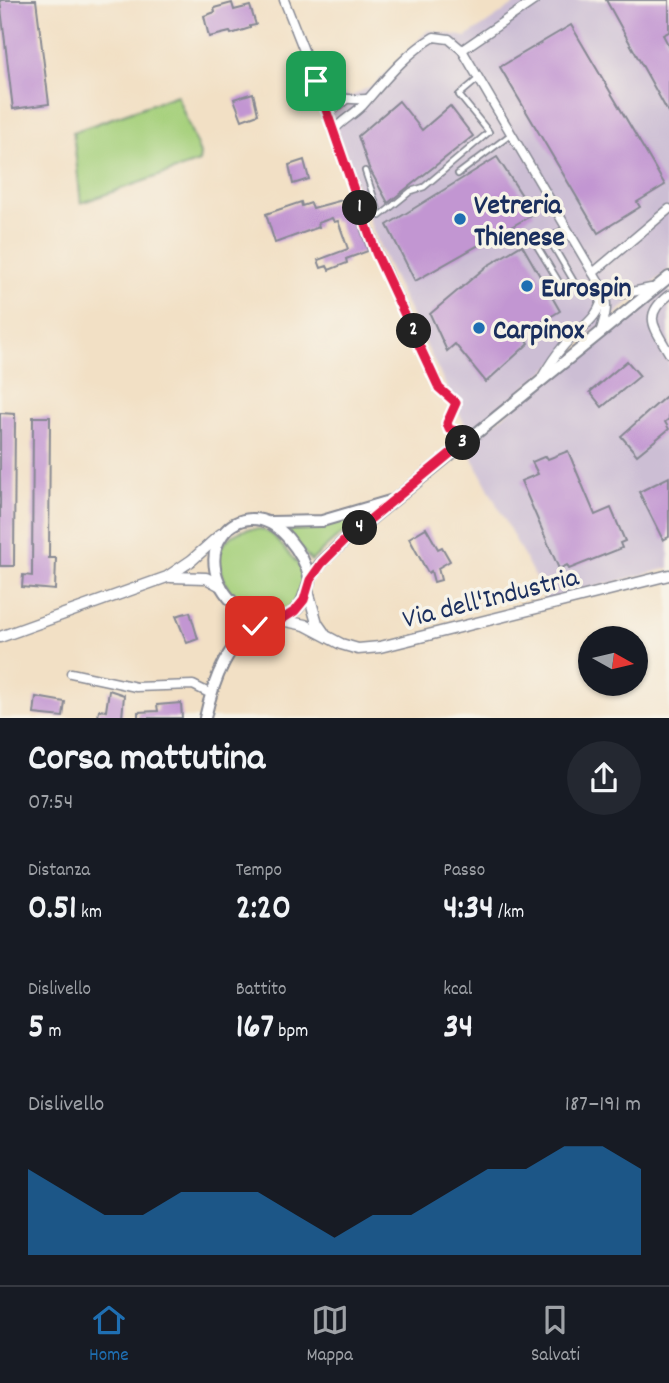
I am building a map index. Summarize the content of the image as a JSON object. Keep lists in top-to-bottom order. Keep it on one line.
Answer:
{"streets":{"street":["Via dell'Industria"]},"places":["Vetreria Thienese","Eurospin","Carpinox"],"north":"right","page":{"pins":["1","2","3","4"],"heading":["Corsa mattutina","07:54"],"stats":[["Distanza","0.51 km"],["Tempo","2:20"],["Passo","4:34 /km"],["Dislivello","5 m"],["Battito","167 bpm"],["kcal","34"]],"chart":["Dislivello","187–191 m"],"tabs":["Home","Mappa","Salvati"]}}
